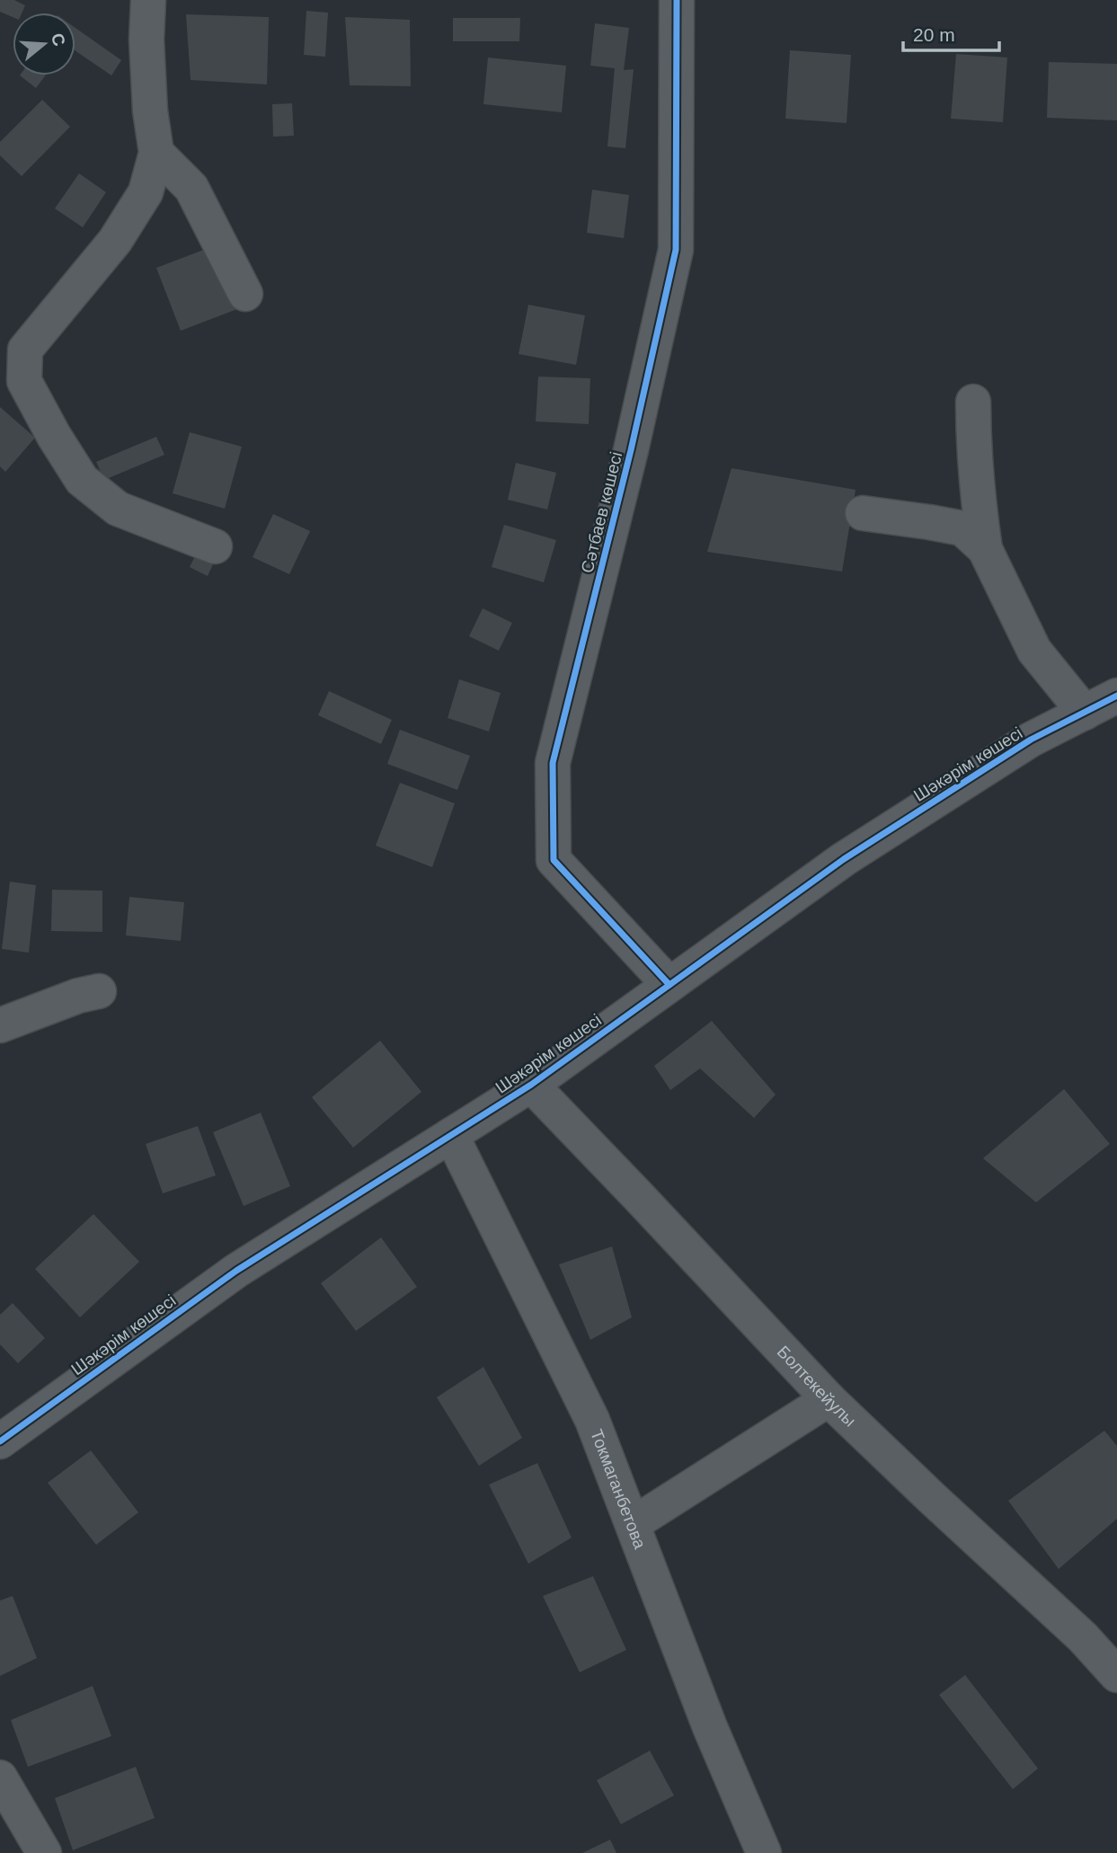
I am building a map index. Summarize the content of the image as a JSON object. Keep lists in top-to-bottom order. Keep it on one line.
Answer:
{"streets":{"street":["Сәтбаев көшесі","Шәкәрім көшесі","Болтекейулы","Токмаганбетова"]},"crossings":[["Сәтбаев көшесі","Шәкәрім көшесі"],["Шәкәрім көшесі","Болтекейулы"],["Шәкәрім көшесі","Токмаганбетова"]],"scale_bar":"20 m","north":"right"}
